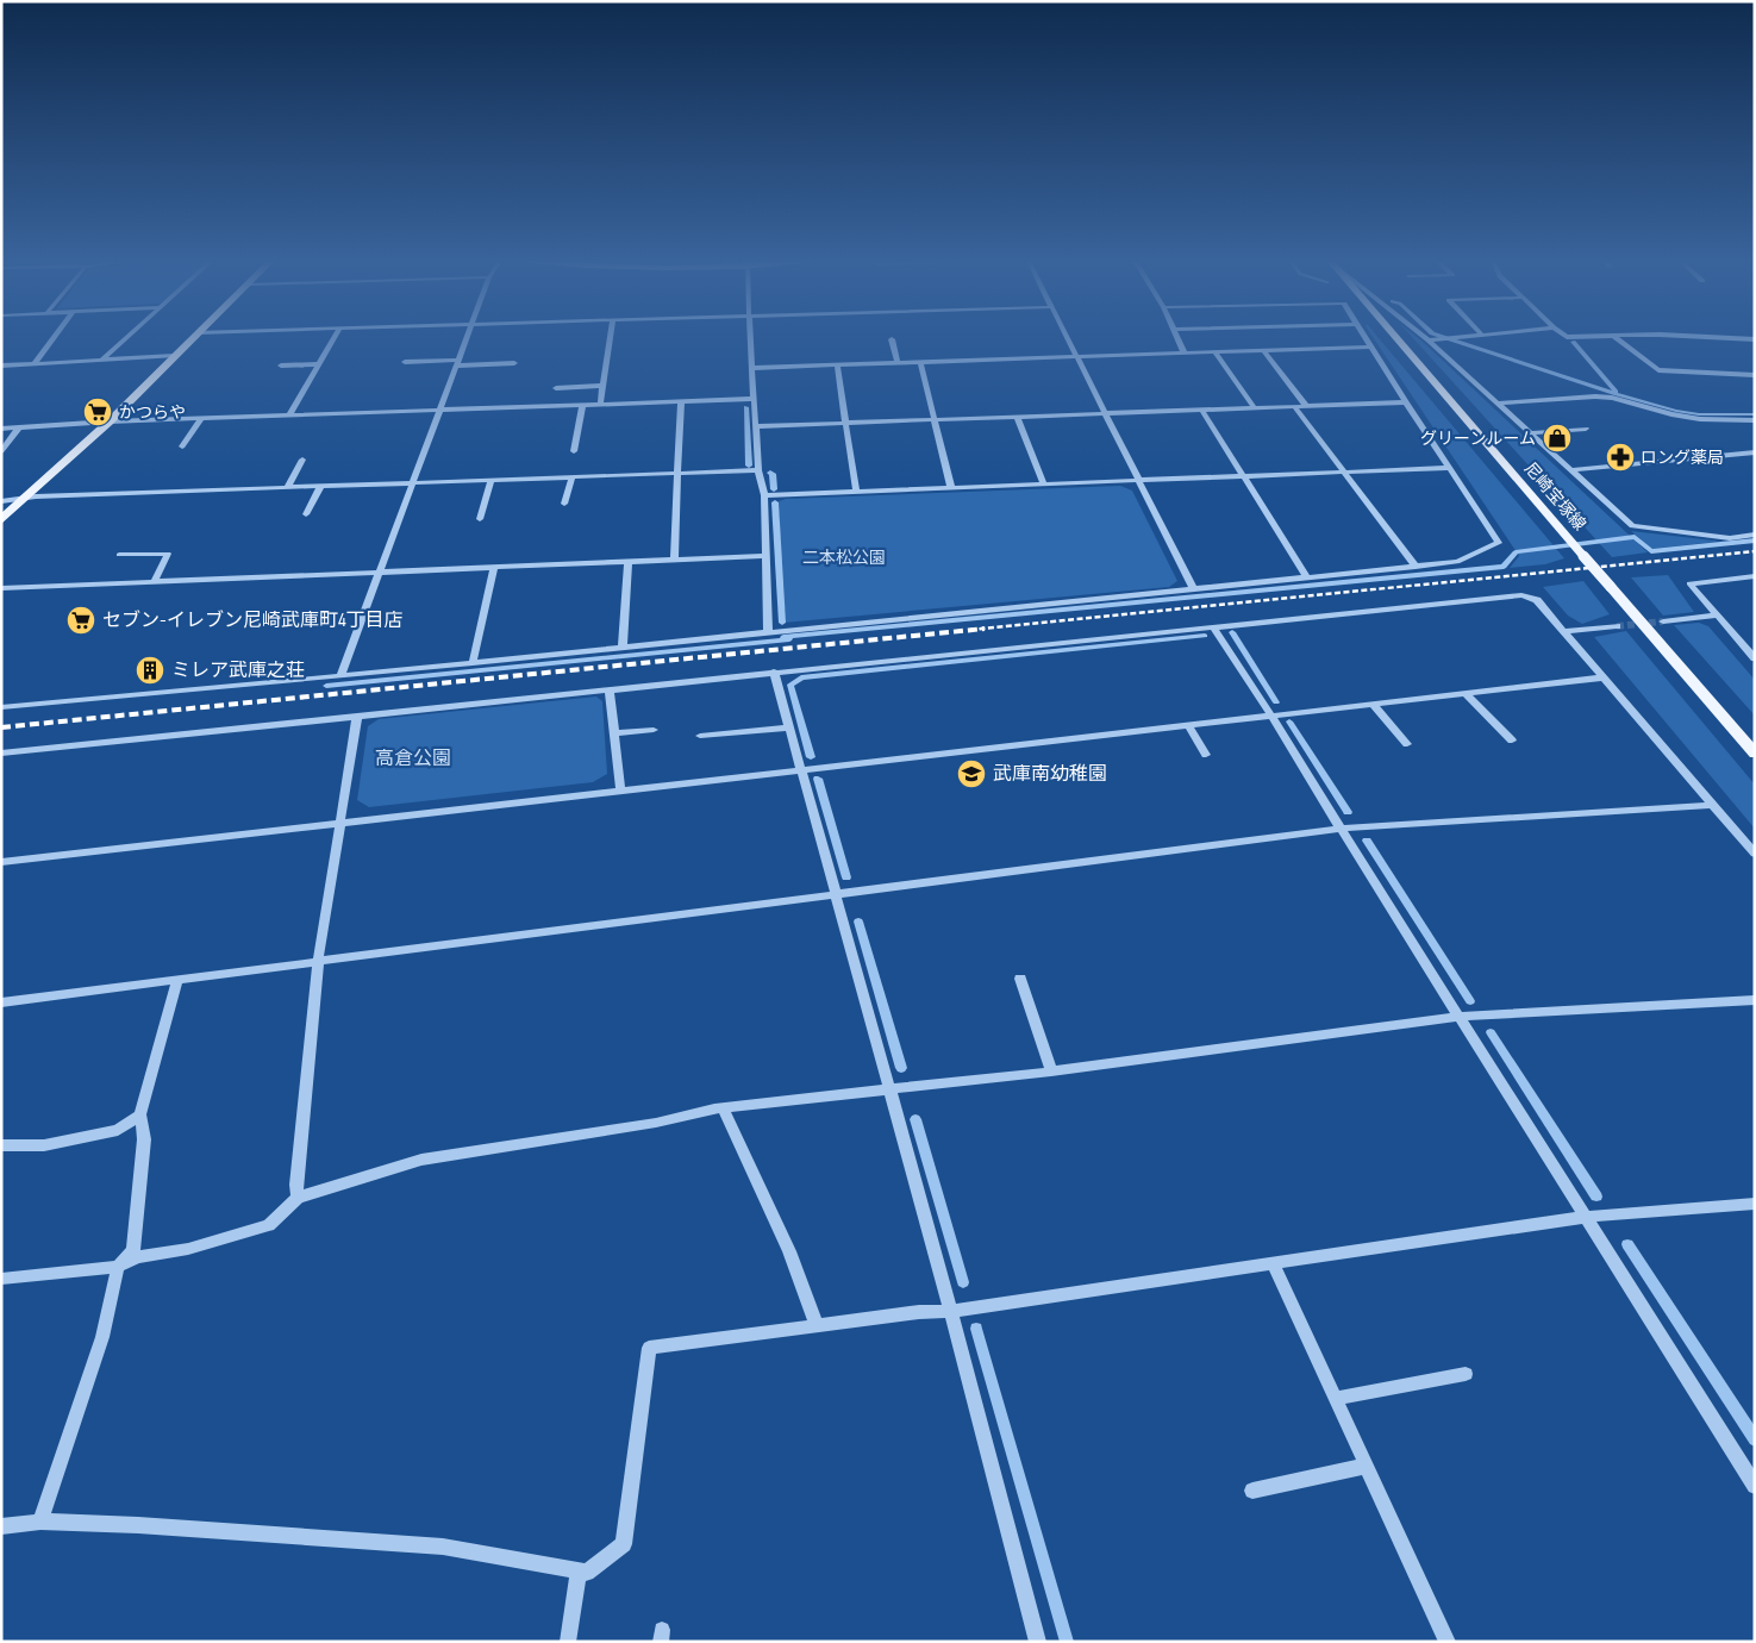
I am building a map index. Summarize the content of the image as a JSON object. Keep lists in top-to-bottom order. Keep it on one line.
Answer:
{"streets":{"main road":["尼崎宝塚線"]},"parks":["二本松公園","高倉公園"],"places":{"supermarket":["かつらや","セブン-イレブン尼崎武庫町4丁目店"],"shop":["グリーンルーム"],"pharmacy":["ロング薬局"],"building":["ミレア武庫之荘"],"school or university":["武庫南幼稚園"]}}
